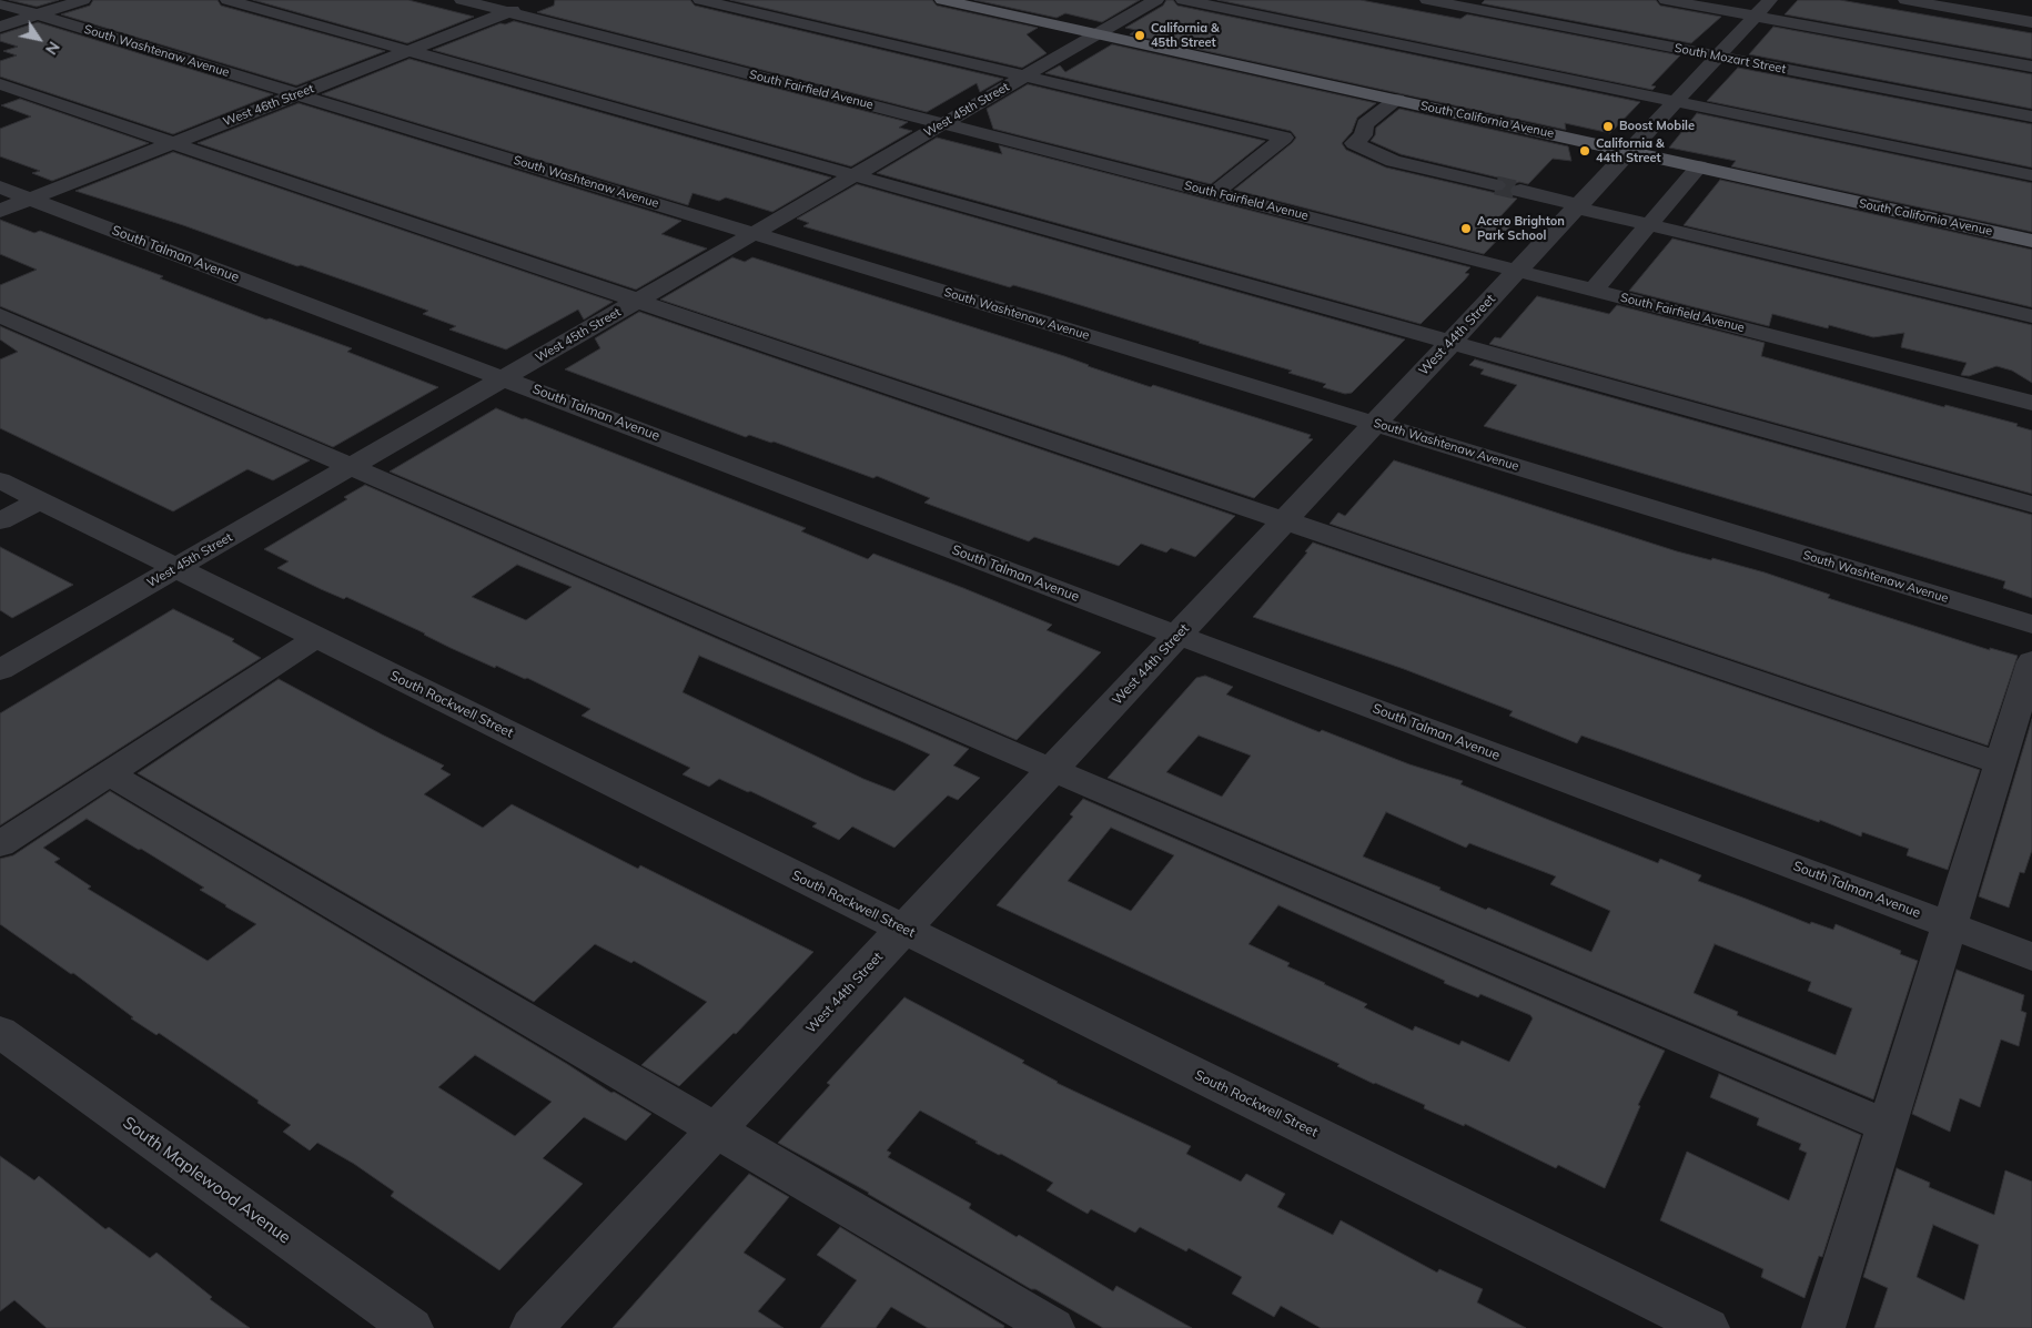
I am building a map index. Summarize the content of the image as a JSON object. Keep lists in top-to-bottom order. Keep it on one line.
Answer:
{"streets":{"main road":["South California Avenue"],"street":["South Washtenaw Avenue","South Mozart Street","South Fairfield Avenue","West 46th Street","West 45th Street","South Talman Avenue","West 44th Street","South Rockwell Street","South Maplewood Avenue"]},"crossings":[["South Washtenaw Avenue","West 46th Street"],["South Washtenaw Avenue","West 45th Street"],["South Washtenaw Avenue","West 44th Street"],["South Mozart Street","West 44th Street"],["South Fairfield Avenue","West 46th Street"],["South Fairfield Avenue","West 45th Street"],["South Fairfield Avenue","West 44th Street"],["West 46th Street","South Talman Avenue"],["West 45th Street","South California Avenue"],["West 45th Street","South Talman Avenue"],["West 45th Street","South Rockwell Street"],["South California Avenue","West 44th Street"],["South Talman Avenue","West 44th Street"],["West 44th Street","South Rockwell Street"]],"places":["California & 45th Street","Boost Mobile","California & 44th Street","Acero Brighton Park School"],"north":"bottom right"}
